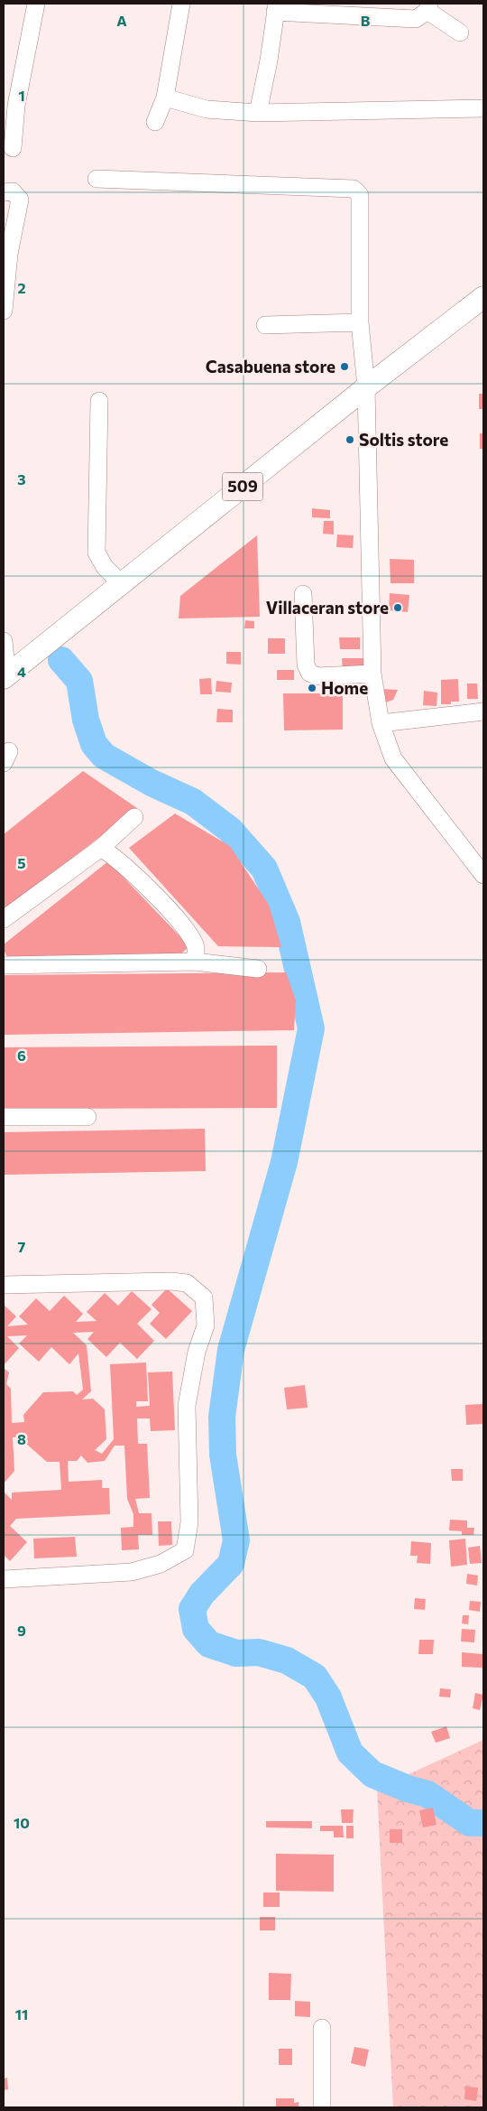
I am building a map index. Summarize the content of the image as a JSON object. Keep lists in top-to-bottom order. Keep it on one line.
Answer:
{"streets":{"main road":["509"]},"places":["Casabuena store","Soltis store","Villaceran store","Home"],"grid":{"columns":["A","B"],"rows":["1","2","3","4","5","6","7","8","9","10","11"]}}
